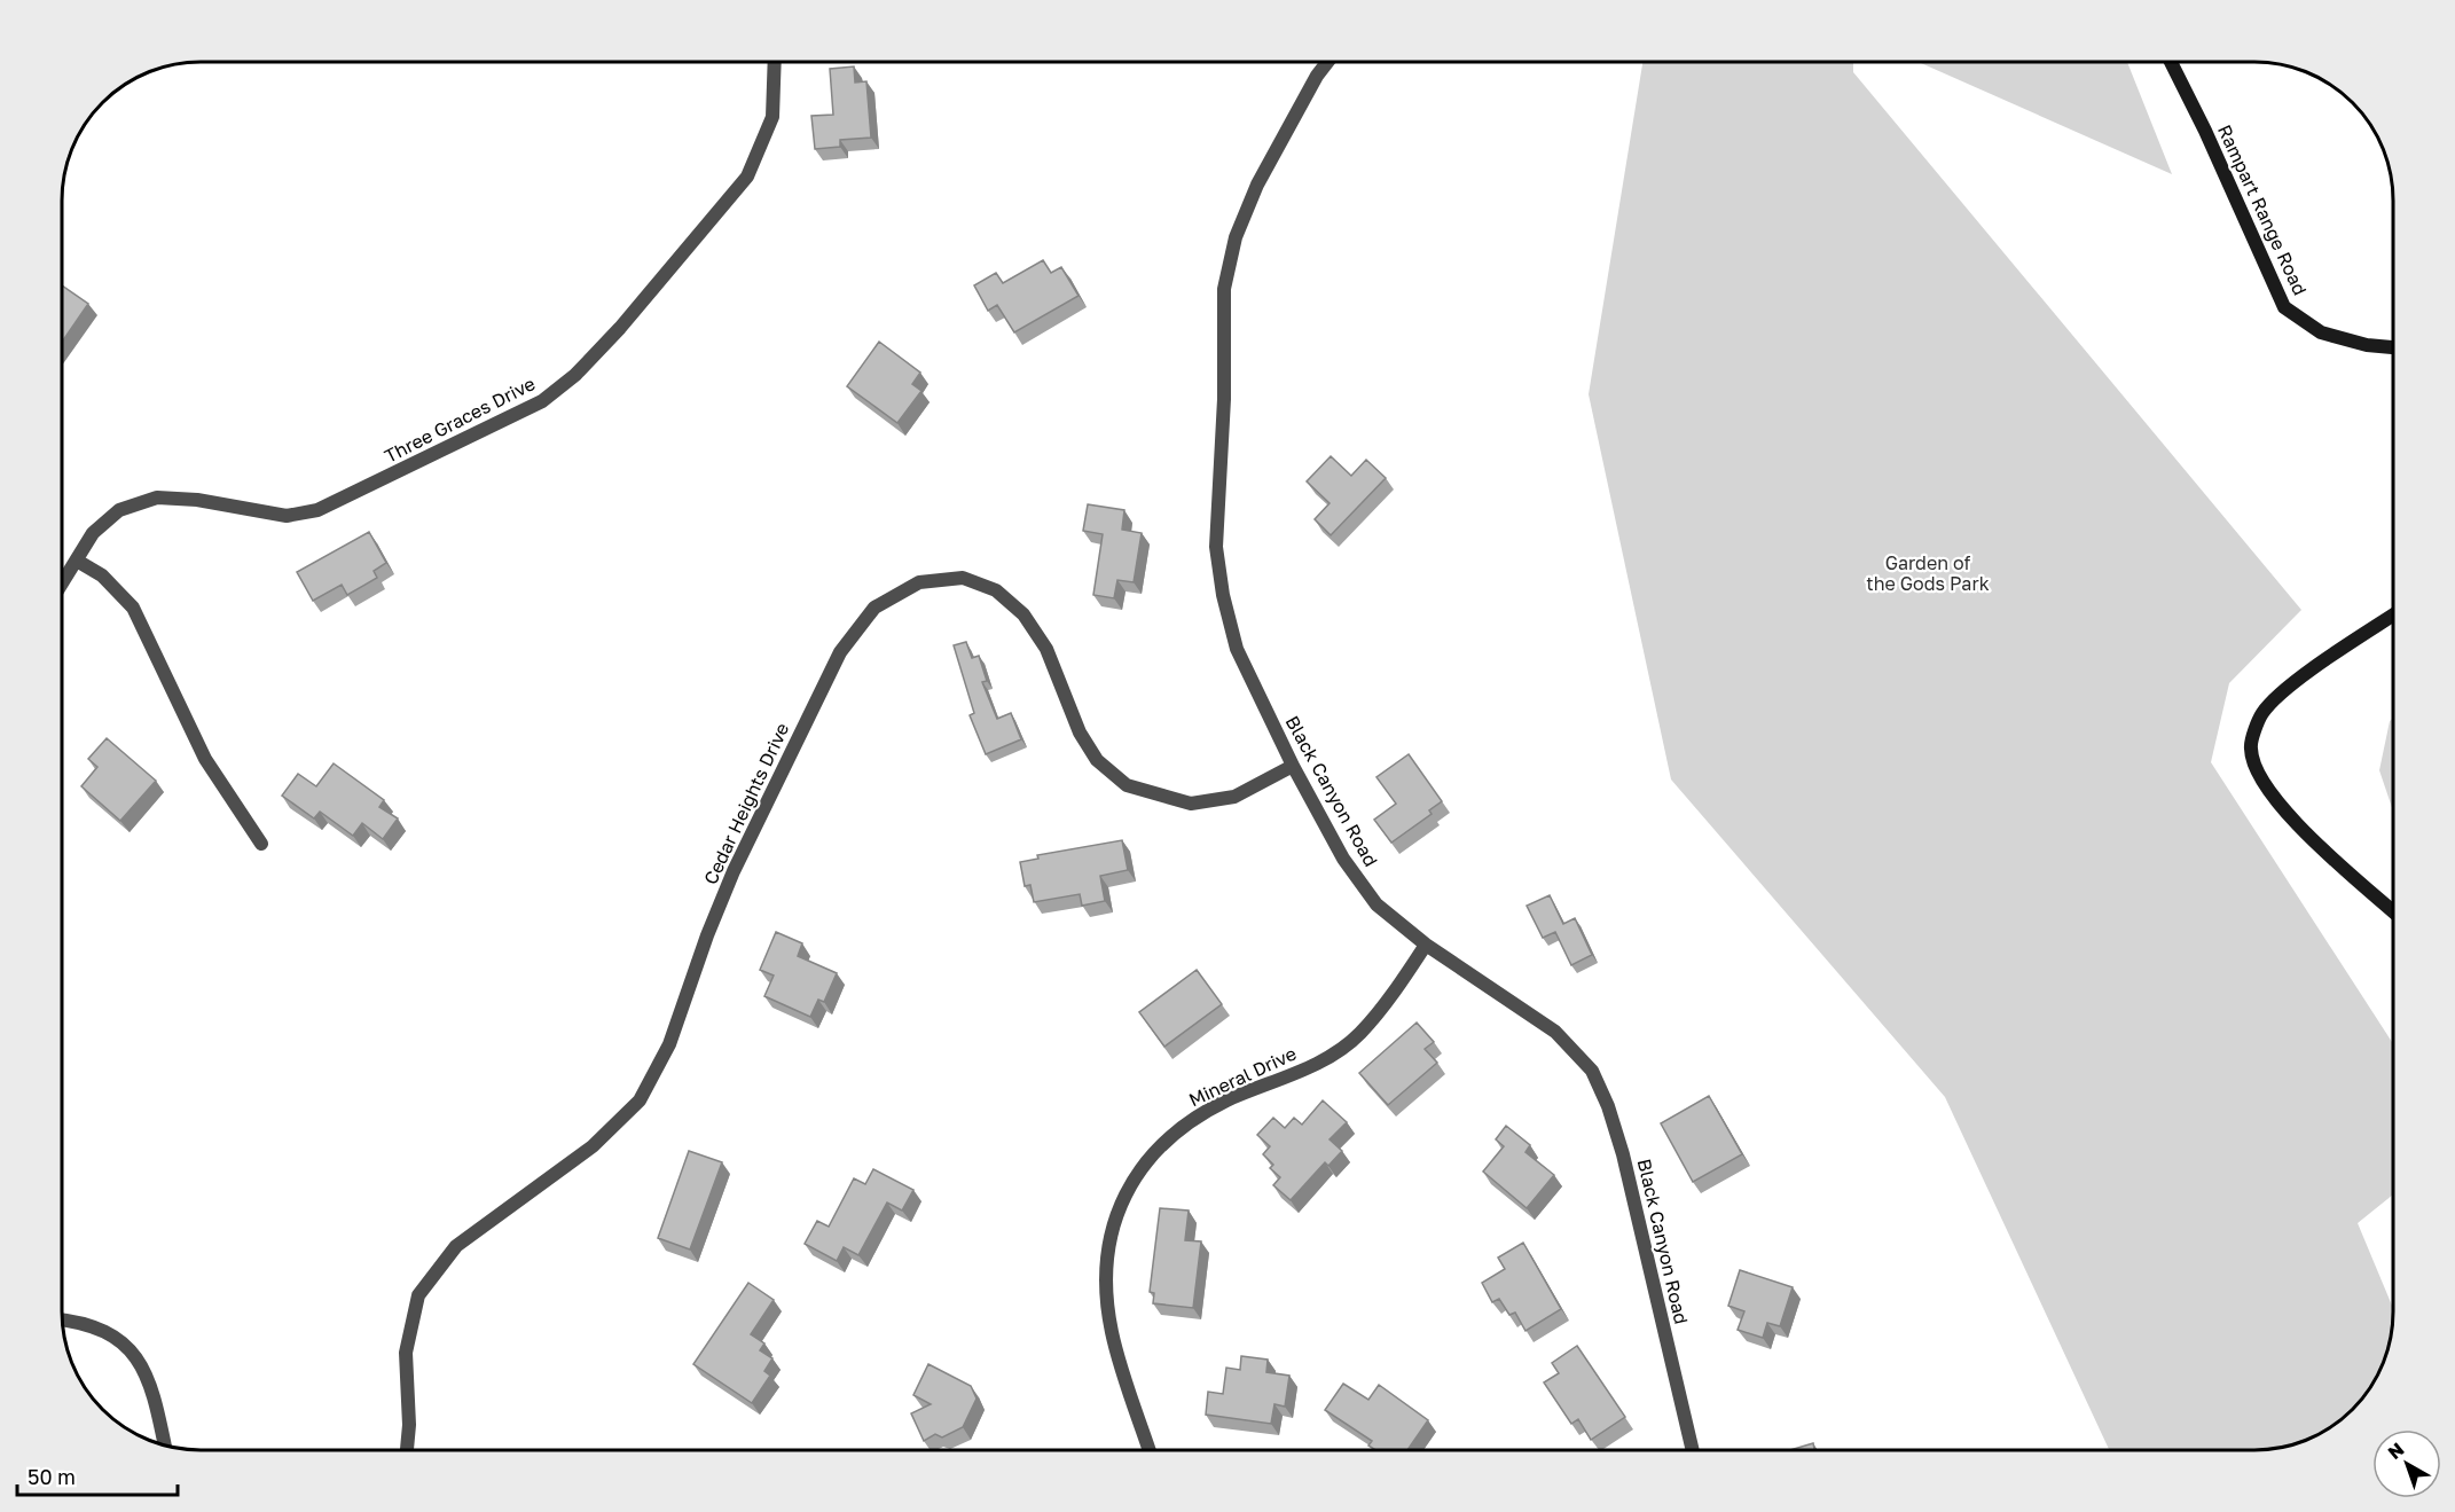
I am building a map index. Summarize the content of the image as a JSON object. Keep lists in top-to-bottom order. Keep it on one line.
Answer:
{"streets":{"street":["Rampart Range Road","Three Graces Drive","Black Canyon Road","Cedar Heights Drive","Mineral Drive"]},"crossings":[["Black Canyon Road","Cedar Heights Drive"],["Black Canyon Road","Mineral Drive"]],"parks":["Garden of the Gods Park"],"scale_bar":"50 m","north":"top left"}
